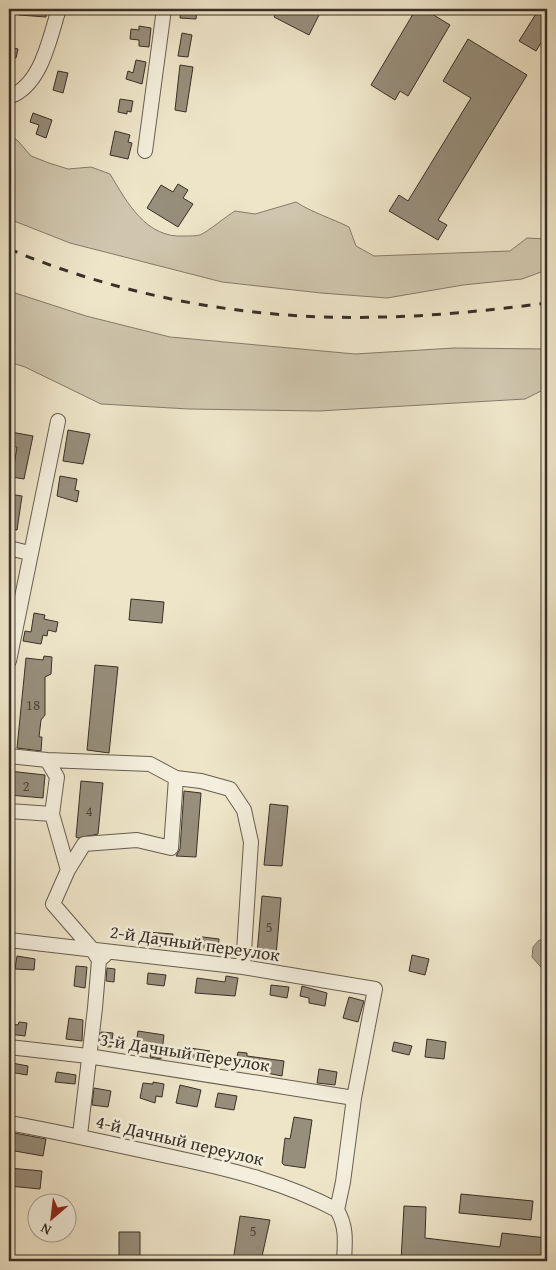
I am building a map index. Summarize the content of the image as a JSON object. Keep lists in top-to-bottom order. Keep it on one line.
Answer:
{"streets":{"street":["2-й Дачный переулок","3-й Дачный переулок","4-й Дачный переулок"]},"crossings":[["2-й Дачный переулок","3-й Дачный переулок"]],"house_numbers":["18","2","4","5","5"],"north":"bottom left"}
